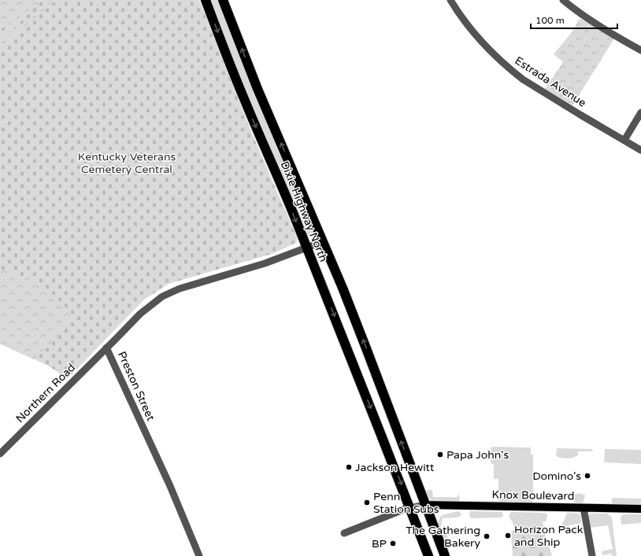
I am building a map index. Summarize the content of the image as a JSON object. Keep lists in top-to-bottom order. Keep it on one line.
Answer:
{"streets":{"highway":["Dixie Highway North"],"main road":["Knox Boulevard"],"street":["Estrada Avenue","Preston Street","Northern Road"]},"crossings":[["Dixie Highway North","Preston Street"],["Dixie Highway North","Knox Boulevard"],["Preston Street","Northern Road"]],"parks":["Kentucky Veterans Cemetery Central"],"places":["Papa John's","Jackson Hewitt","Domino's","Penn Station Subs","Horizon Pack and Ship","The Gathering Bakery","BP"],"scale_bar":"100 m"}
